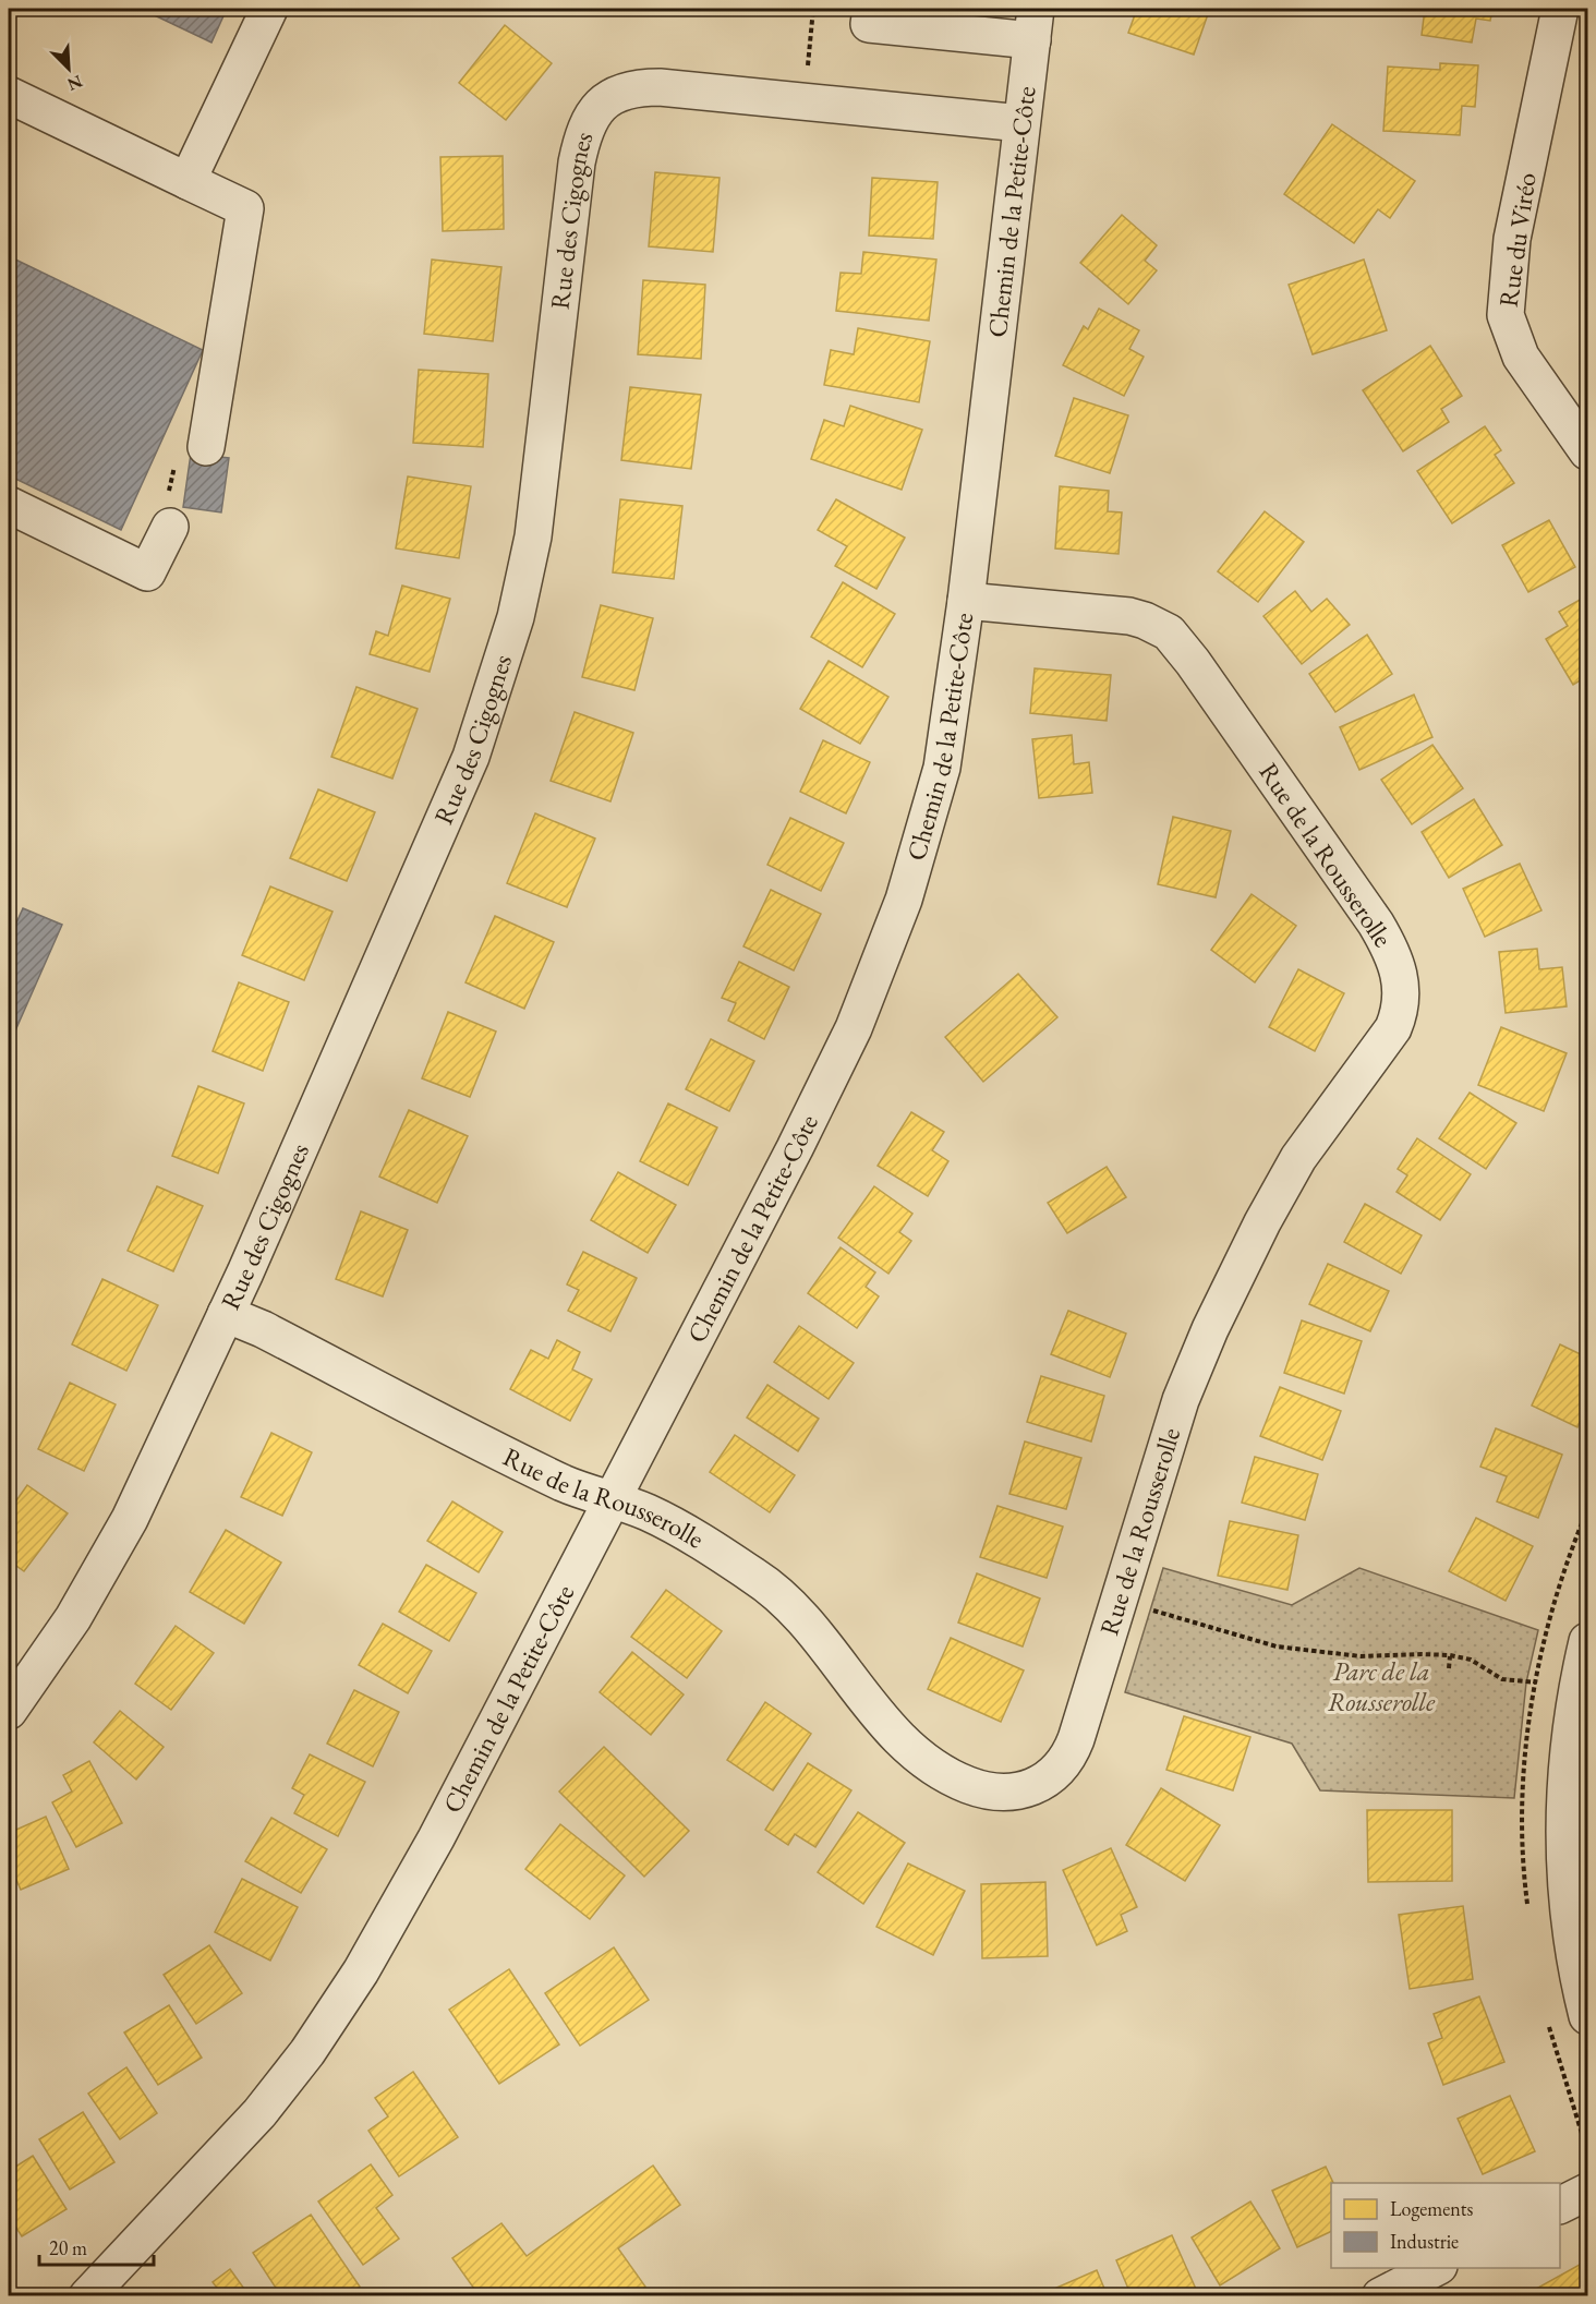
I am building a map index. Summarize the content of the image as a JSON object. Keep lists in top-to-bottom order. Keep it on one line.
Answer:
{"streets":{"street":["Chemin de la Petite-Côte","Rue des Cigognes","Rue du Viréo","Rue de la Rousserolle"]},"crossings":[["Chemin de la Petite-Côte","Rue des Cigognes"],["Chemin de la Petite-Côte","Rue de la Rousserolle"],["Rue des Cigognes","Rue de la Rousserolle"]],"parks":["Parc de la Rousserolle"],"legend":["Logements","Industrie"],"scale_bar":"20 m","north":"bottom right"}
